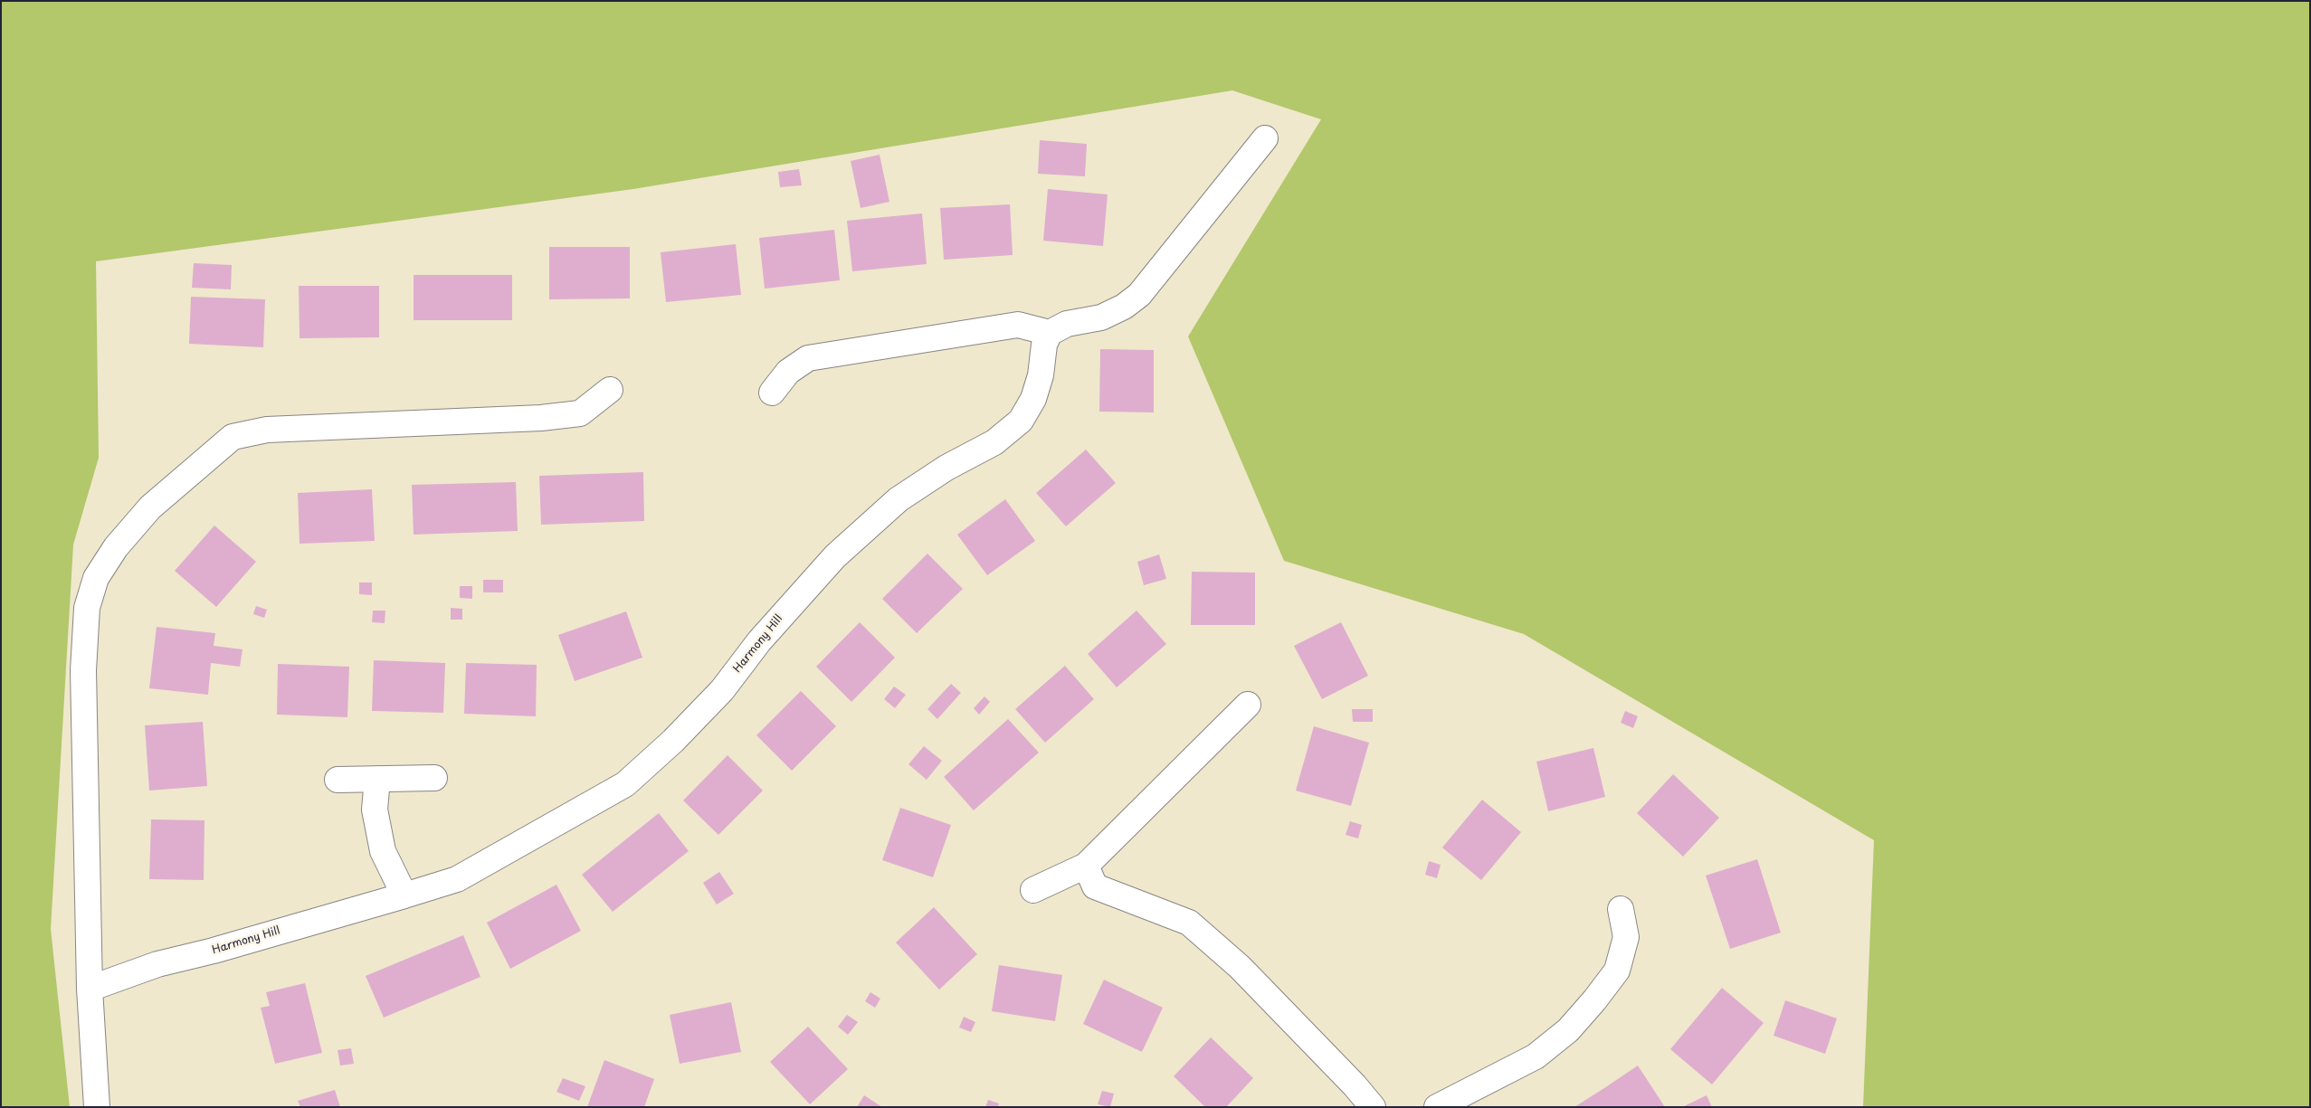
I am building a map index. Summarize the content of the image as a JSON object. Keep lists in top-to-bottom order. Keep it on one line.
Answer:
{"streets":{"street":["Harmony Hill"]}}
